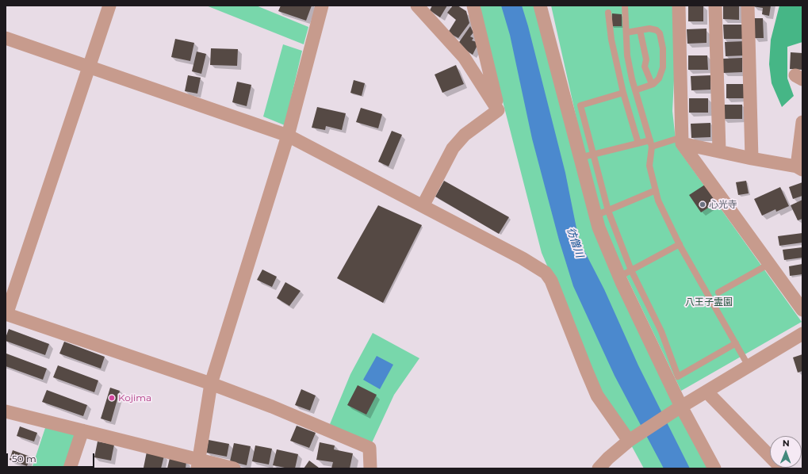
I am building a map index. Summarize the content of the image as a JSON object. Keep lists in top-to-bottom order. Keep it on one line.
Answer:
{"water":["彷僧川"],"parks":["八王子霊園"],"places":["心光寺","Kojima"],"scale_bar":"50 m","north":"top"}
